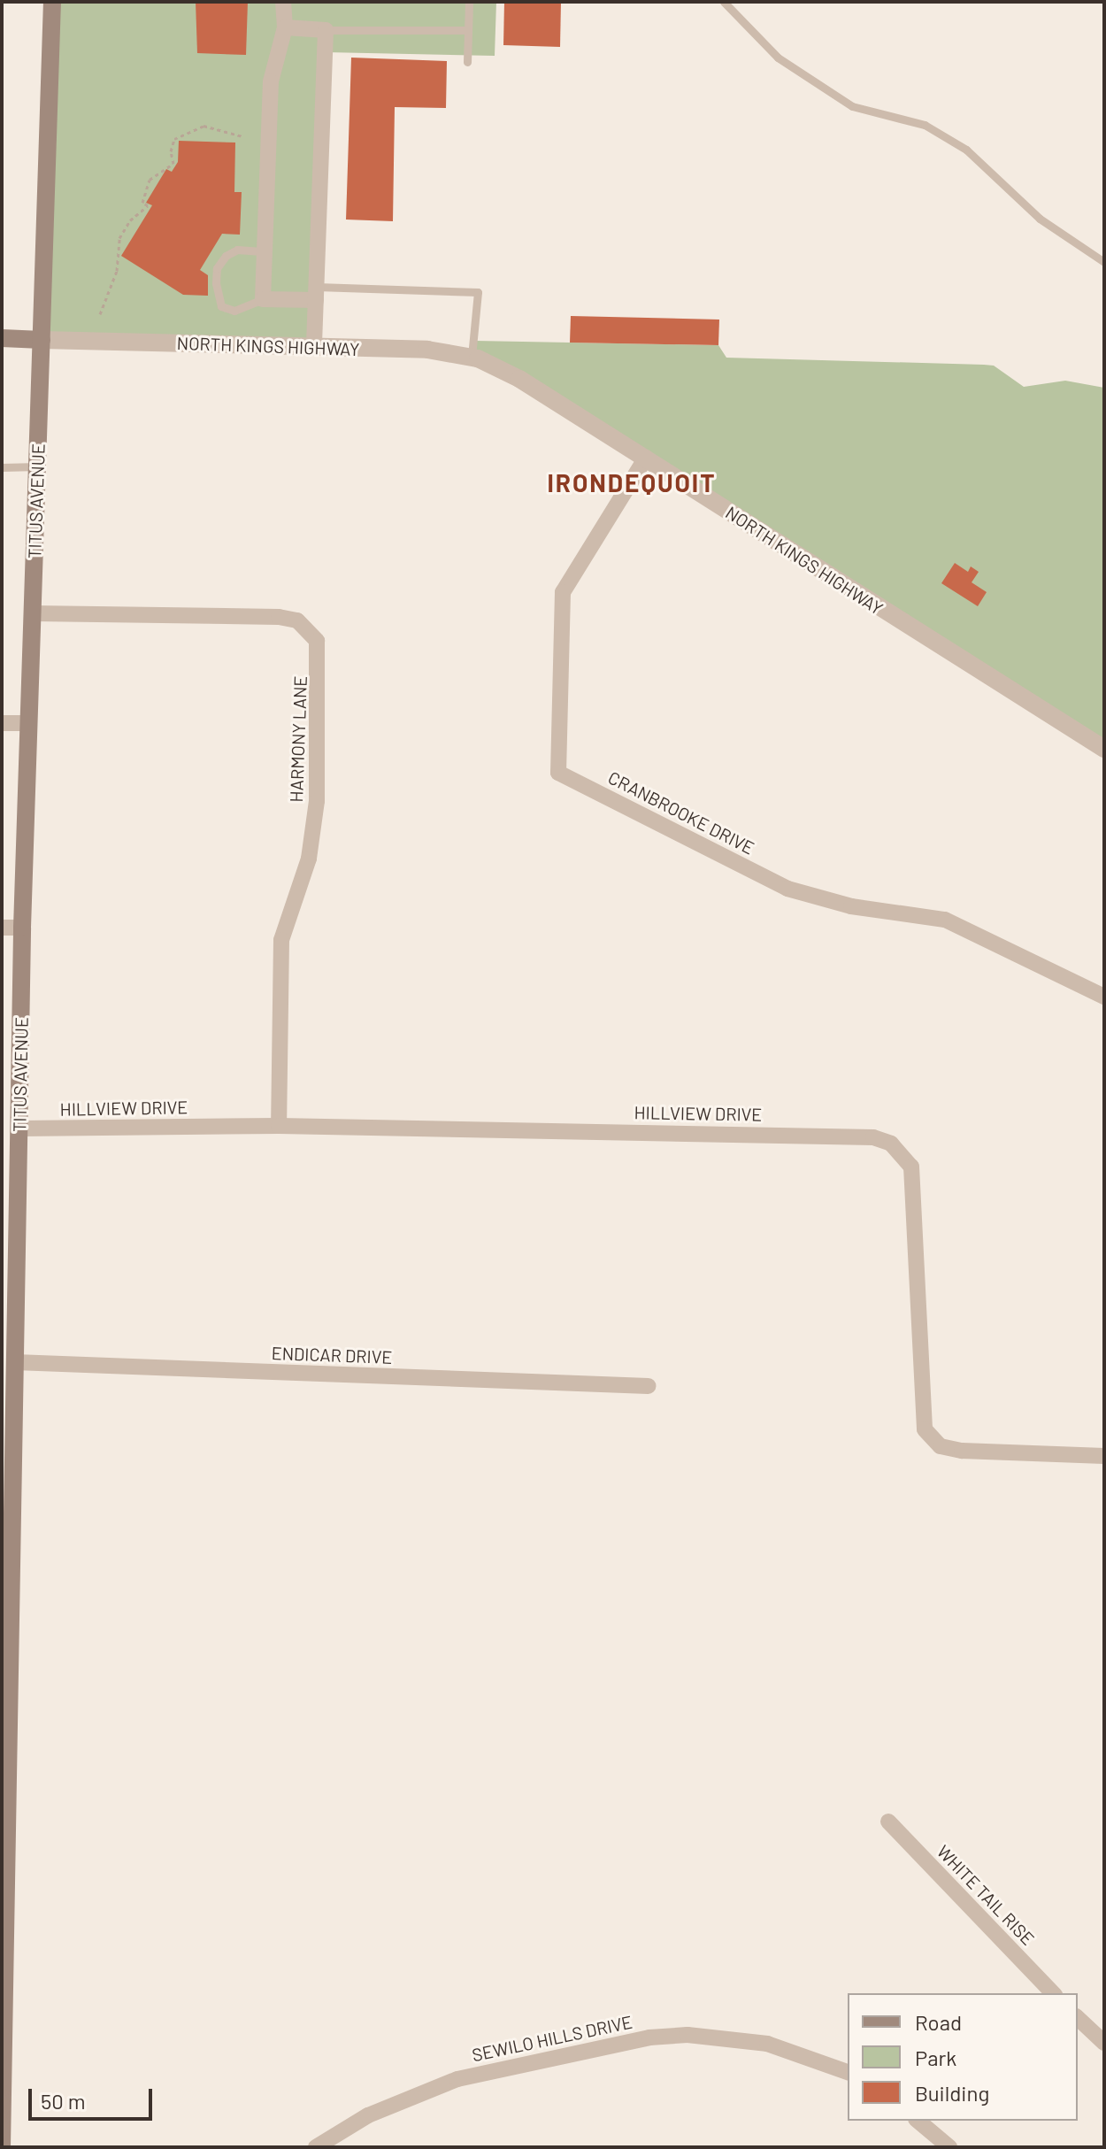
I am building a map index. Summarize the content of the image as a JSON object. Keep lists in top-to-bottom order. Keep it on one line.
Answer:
{"streets":{"main road":["TITUS AVENUE"],"street":["NORTH KINGS HIGHWAY","HARMONY LANE","CRANBROOKE DRIVE","HILLVIEW DRIVE","ENDICAR DRIVE","WHITE TAIL RISE","SEWILO HILLS DRIVE"]},"crossings":[["NORTH KINGS HIGHWAY","TITUS AVENUE"],["NORTH KINGS HIGHWAY","CRANBROOKE DRIVE"],["TITUS AVENUE","HARMONY LANE"],["TITUS AVENUE","HILLVIEW DRIVE"],["TITUS AVENUE","ENDICAR DRIVE"],["HARMONY LANE","HILLVIEW DRIVE"]],"districts":["IRONDEQUOIT"],"legend":["Road","Park","Building"],"scale_bar":"50 m"}
